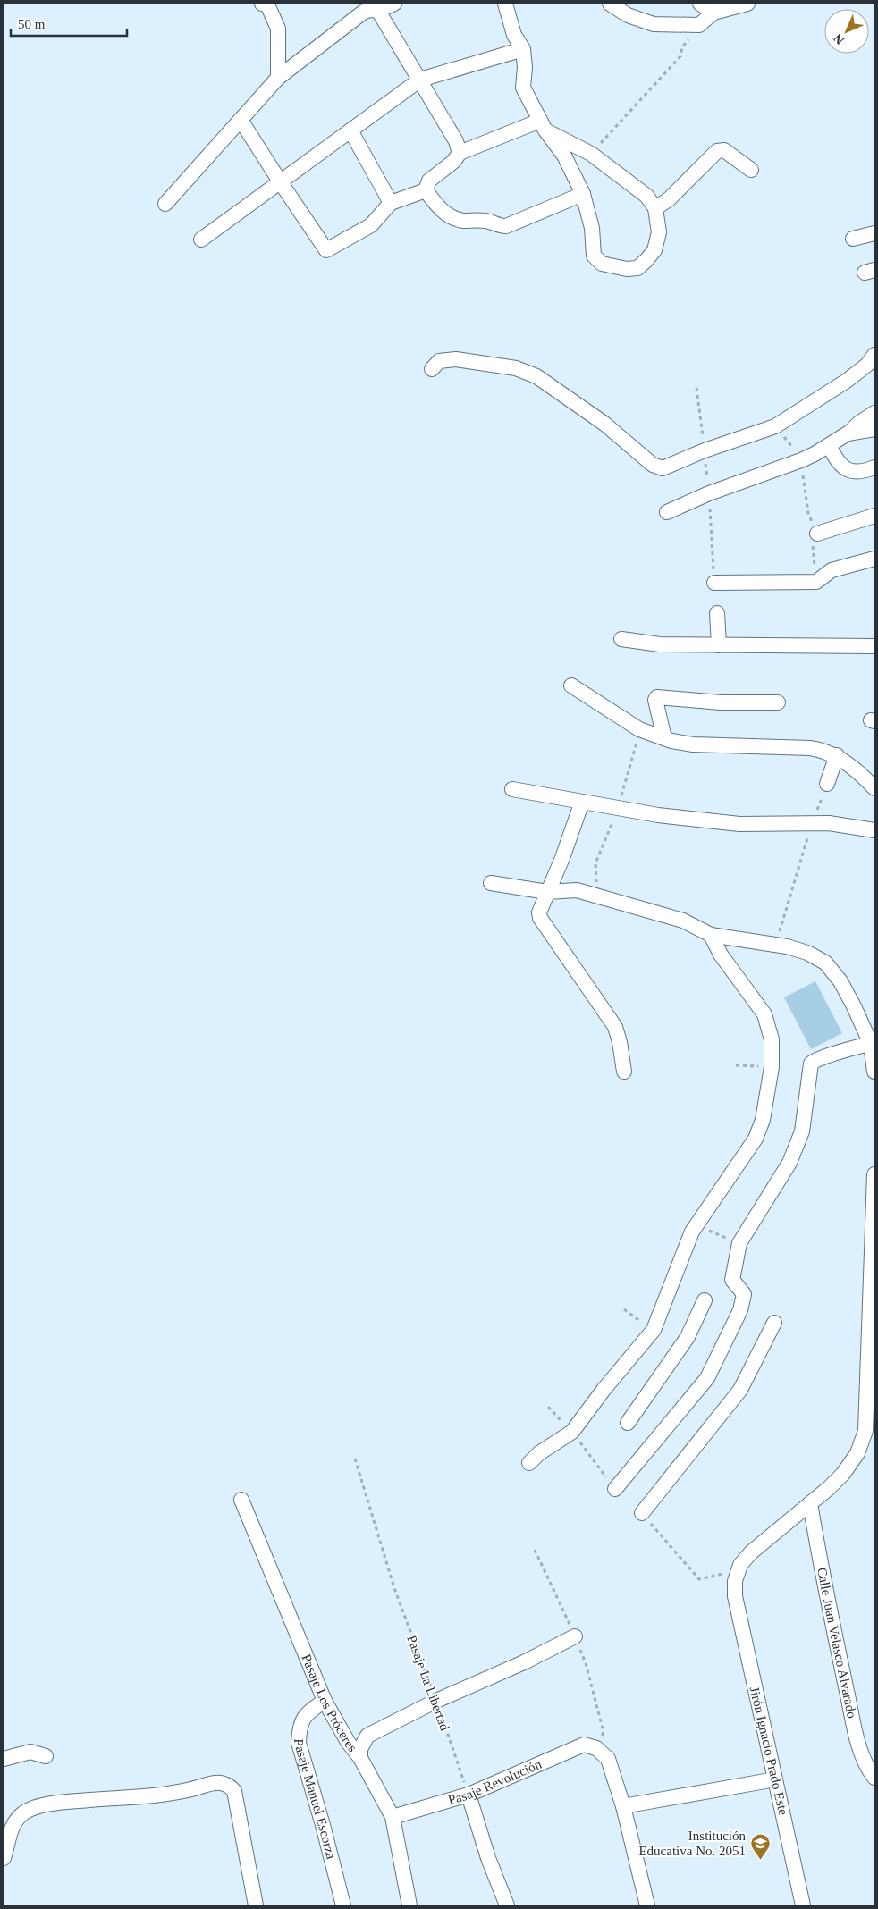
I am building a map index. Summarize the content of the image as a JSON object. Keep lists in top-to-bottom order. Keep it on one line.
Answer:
{"streets":{"street":["Calle Juan Velasco Alvarado","Pasaje Los Próceres","Jirón Ignacio Prado Este","Pasaje Revolución","Pasaje Manuel Escorza"],"path":["Pasaje La Libertad"]},"crossings":[["Calle Juan Velasco Alvarado","Jirón Ignacio Prado Este"],["Pasaje La Libertad","Pasaje Revolución"],["Pasaje Los Próceres","Pasaje Revolución"],["Pasaje Los Próceres","Pasaje Manuel Escorza"]],"places":{"school or university":["Institución Educativa No. 2051"]},"scale_bar":"50 m","north":"bottom left"}
